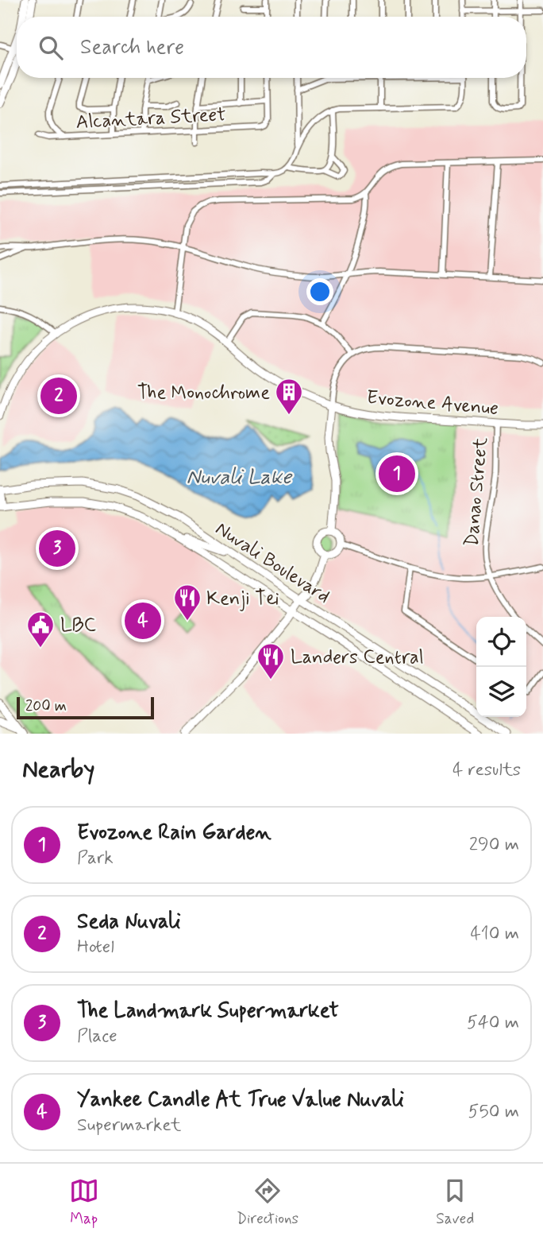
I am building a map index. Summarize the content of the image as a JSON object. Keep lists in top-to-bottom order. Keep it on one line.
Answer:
{"streets":{"street":["Alcantara Street","Evozone Avenue","Danao Street","Nuvali Boulevard"]},"crossings":[["Evozone Avenue","Danao Street"]],"water":["Nuvali Lake"],"places":{"building":["The Monochrome"],"restaurant":["Kenji Tei","Landers Central"],"public building":["LBC"]},"scale_bar":"200 m","page":{"search":"Search here","pins":["2","1","3","4"],"scale":"200 m","heading":["Nearby","4 results"],"list":[{"mark":"1","name":"Evozone Rain Garden","note":"Park","value":"290 m"},{"mark":"2","name":"Seda Nuvali","note":"Hotel","value":"410 m"},{"mark":"3","name":"The Landmark Supermarket","note":"Place","value":"540 m"},{"mark":"4","name":"Yankee Candle At True Value Nuvali","note":"Supermarket","value":"550 m"}],"nav":["Map","Directions","Saved"]}}
